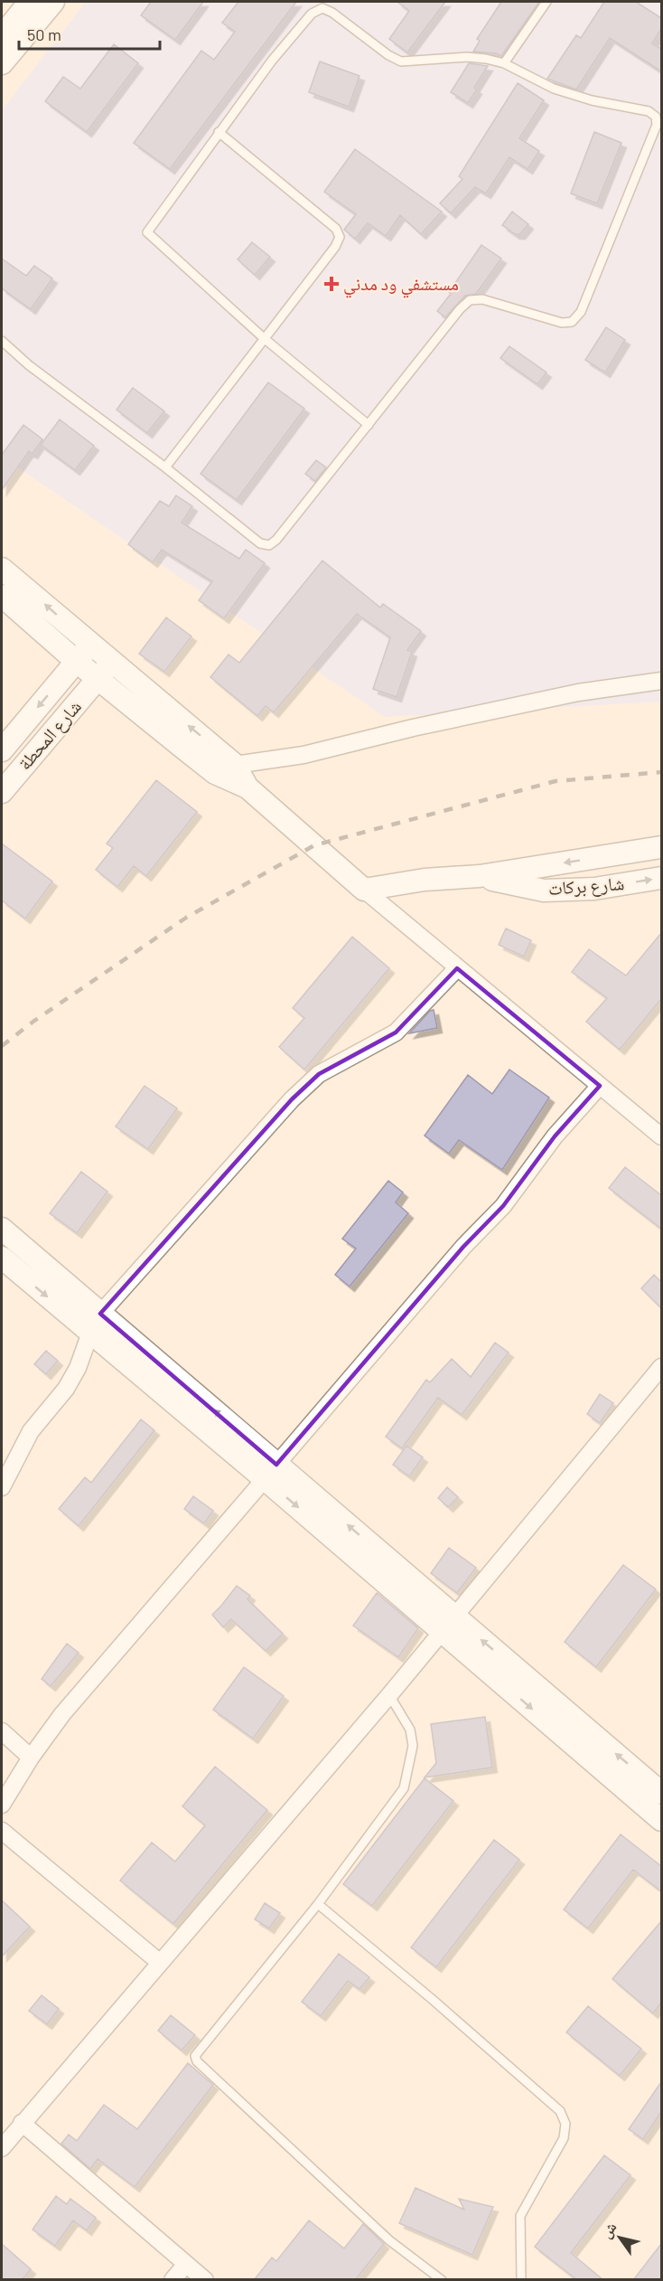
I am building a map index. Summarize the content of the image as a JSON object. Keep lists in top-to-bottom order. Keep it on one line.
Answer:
{"streets":{"main road":["شارع المحطة","شارع بركات"]},"places":{"health":["مستشفي ود مدني"]},"scale_bar":"50 m","north":"top left"}
